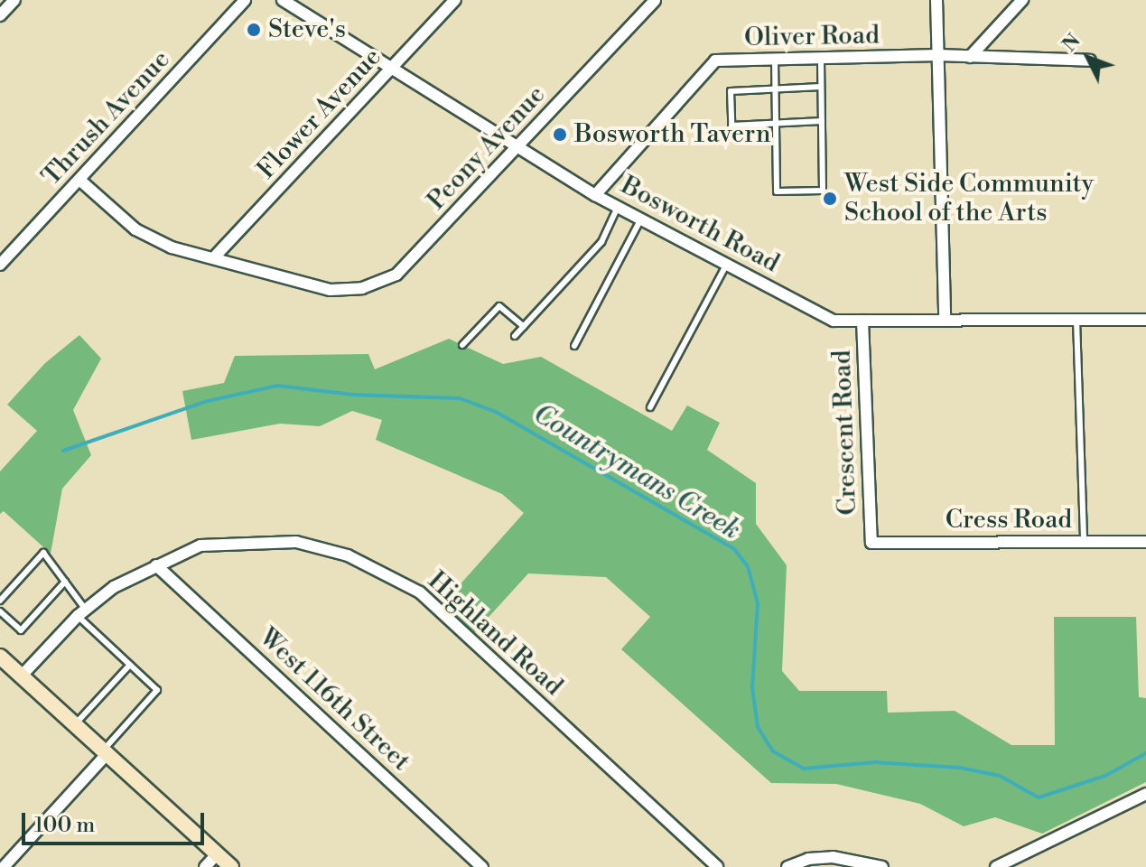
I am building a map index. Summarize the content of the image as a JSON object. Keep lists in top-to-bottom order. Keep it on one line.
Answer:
{"streets":{"street":["Oliver Road","Flower Avenue","Thrush Avenue","Peony Avenue","Bosworth Road","Crescent Road","Cress Road","Highland Road","West 116th Street"]},"crossings":[["Oliver Road","Bosworth Road"],["Flower Avenue","Peony Avenue"],["Flower Avenue","Bosworth Road"],["Peony Avenue","Bosworth Road"],["Bosworth Road","Crescent Road"],["Crescent Road","Cress Road"],["Highland Road","West 116th Street"]],"water":["Countrymans Creek"],"places":["Steve's","Bosworth Tavern","West Side Community School of the Arts"],"scale_bar":"100 m","north":"top left"}
